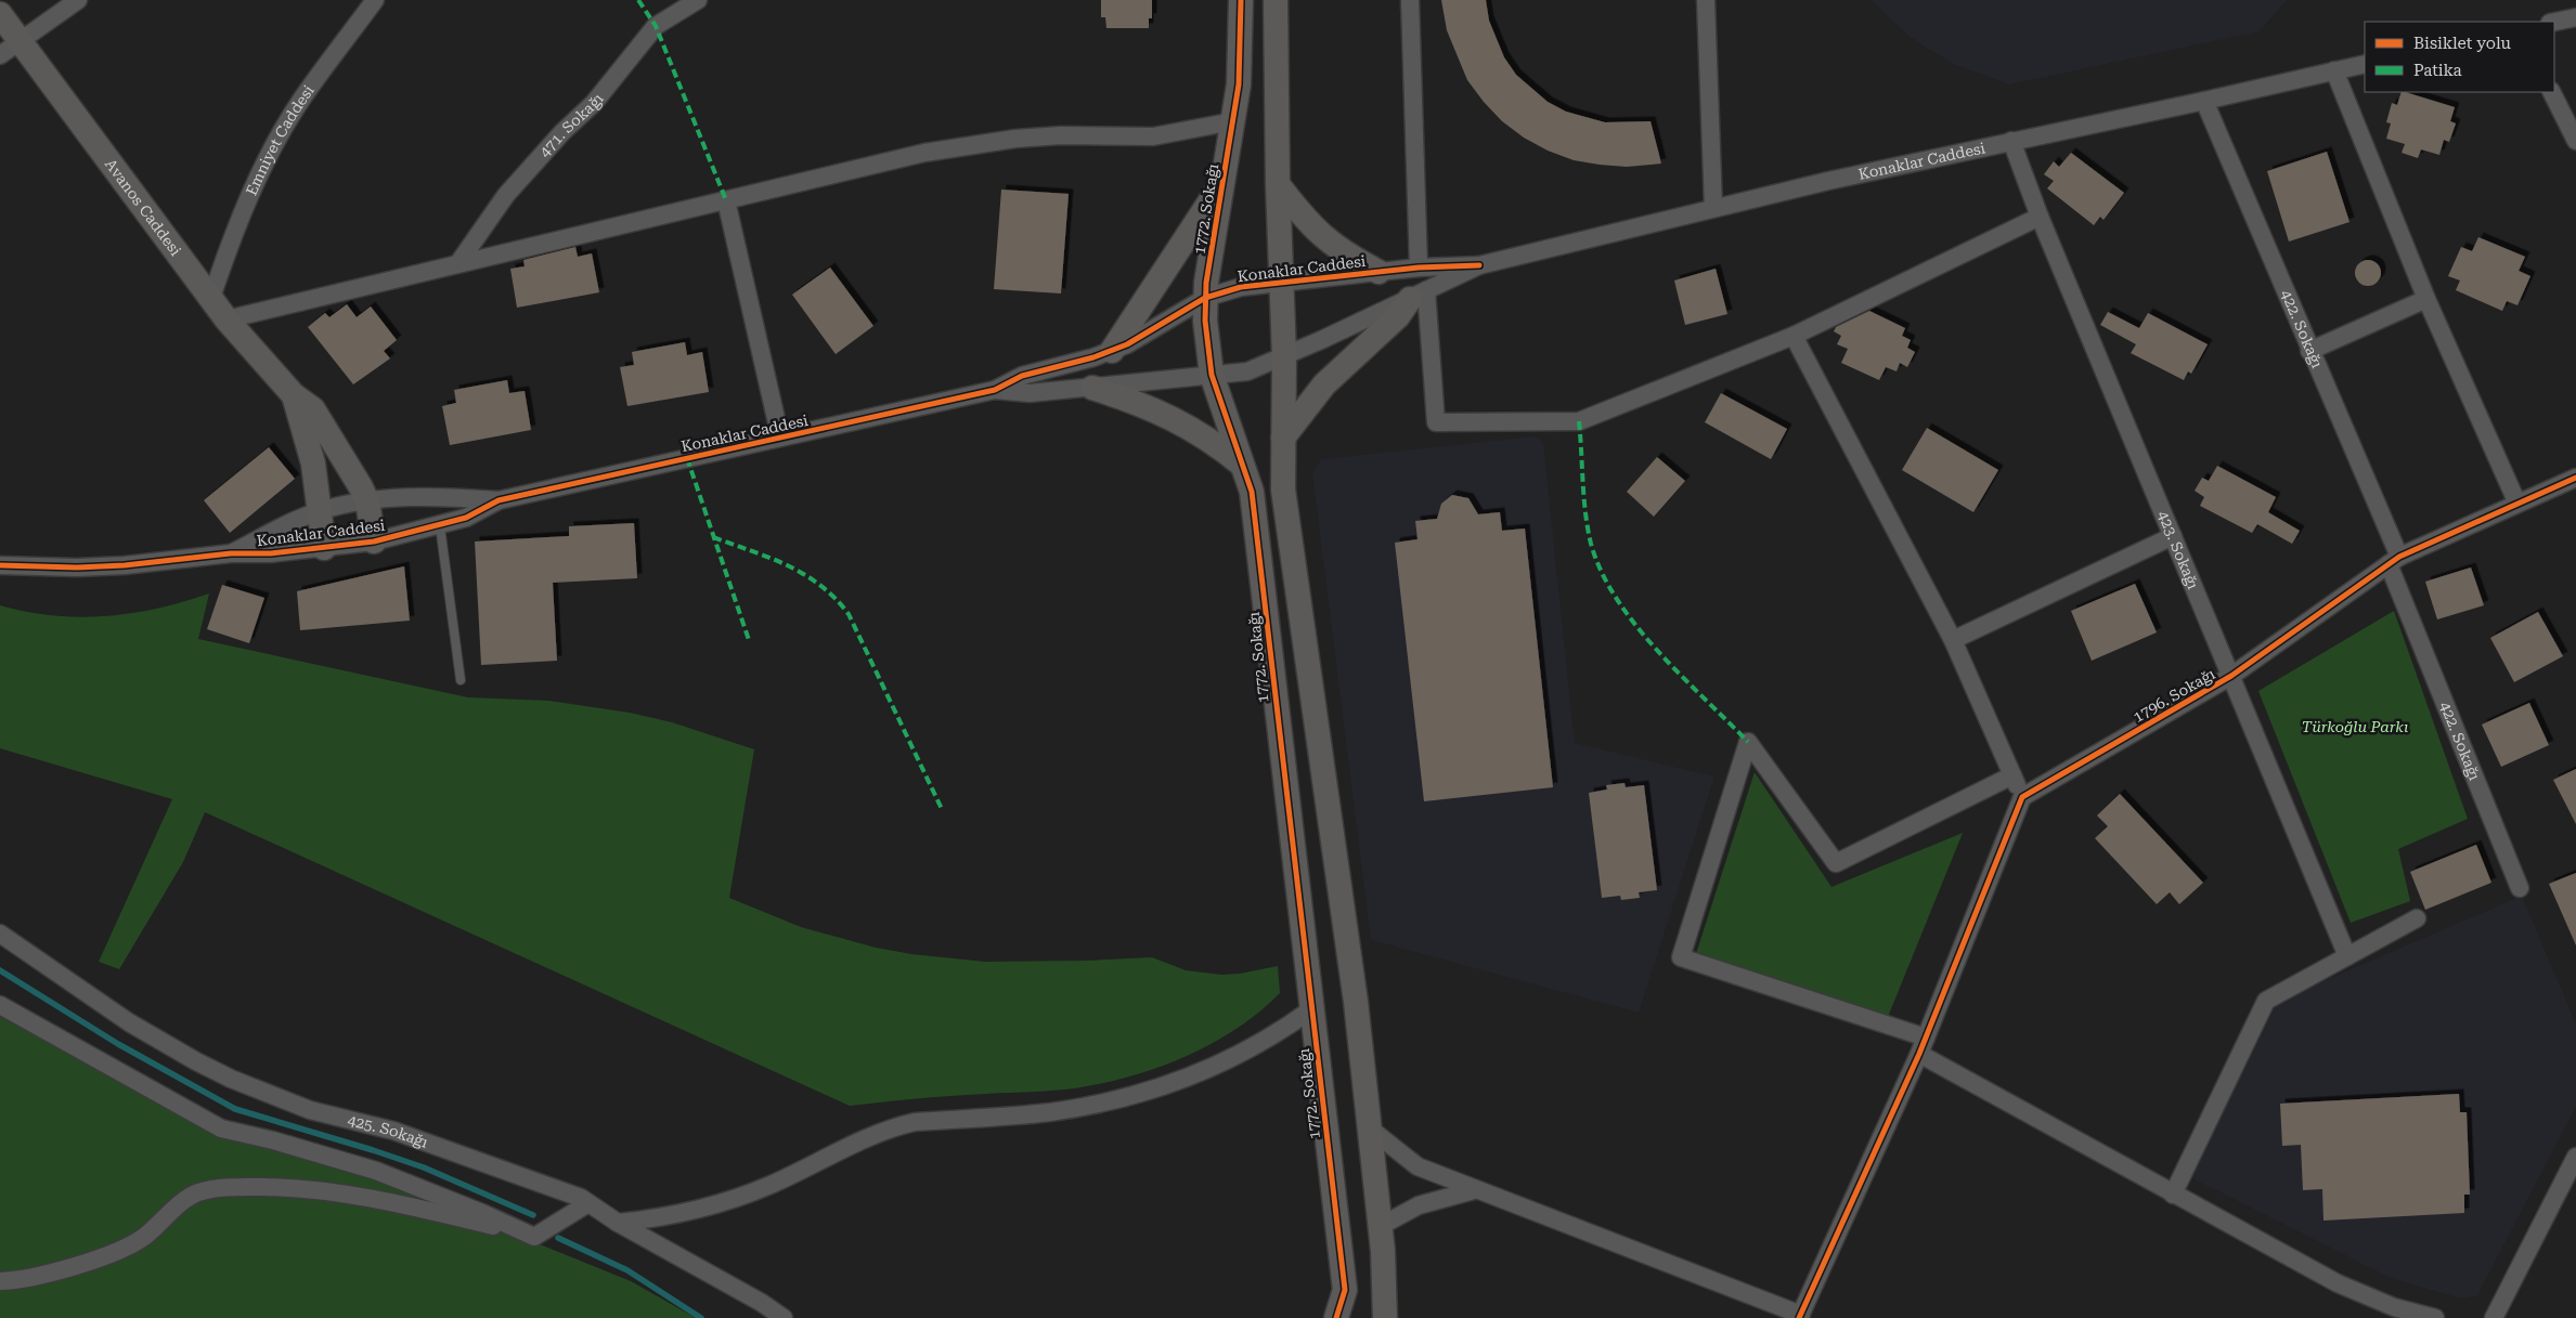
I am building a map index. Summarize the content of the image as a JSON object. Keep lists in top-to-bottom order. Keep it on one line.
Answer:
{"streets":{"street":["471. Sokağı","Emniyet Caddesi","Konaklar Caddesi","Avanos Caddesi","1772. Sokağı","422. Sokağı","423. Sokağı","1796. Sokağı","425. Sokağı"]},"crossings":[["Emniyet Caddesi","Avanos Caddesi"],["Konaklar Caddesi","Avanos Caddesi"],["Konaklar Caddesi","1772. Sokağı"],["Konaklar Caddesi","422. Sokağı"],["Konaklar Caddesi","423. Sokağı"],["422. Sokağı","1796. Sokağı"],["423. Sokağı","1796. Sokağı"]],"parks":["Türkoğlu Parkı"],"legend":["Bisiklet yolu","Patika"]}
